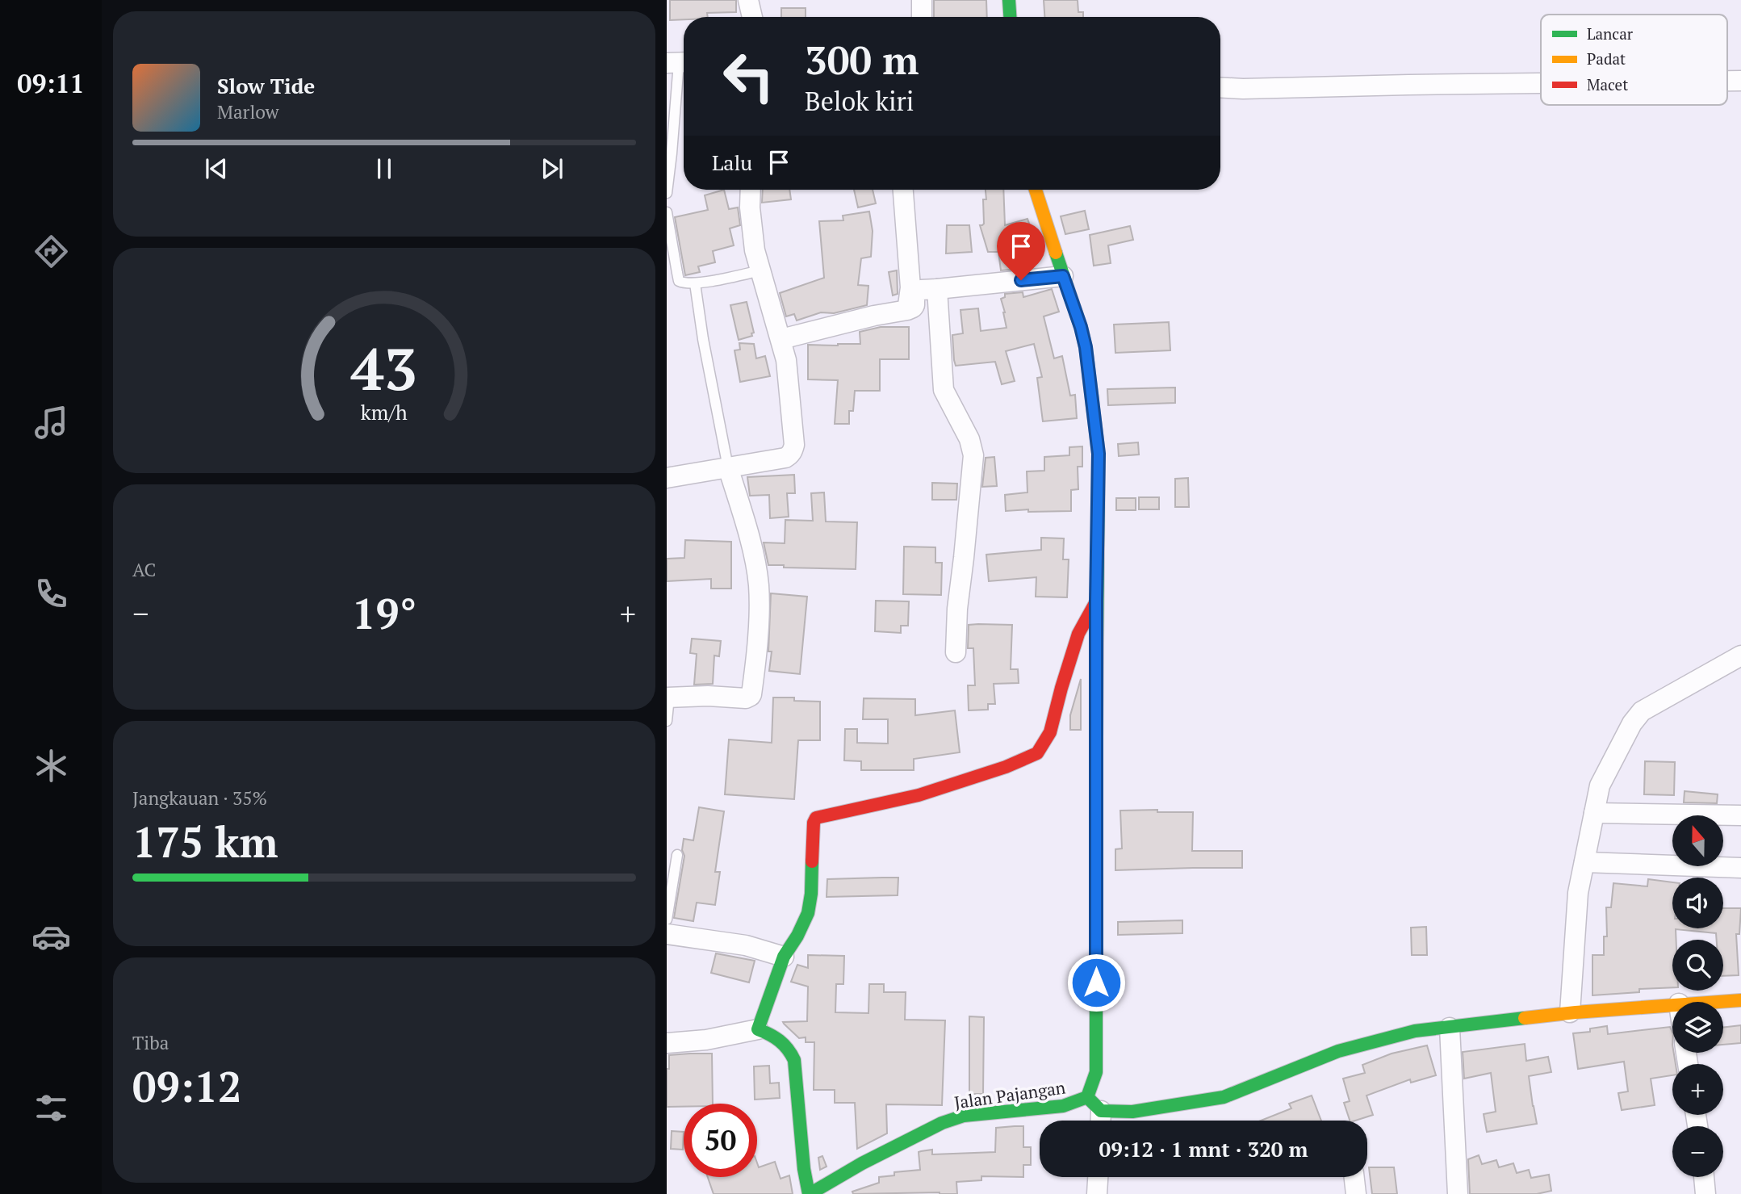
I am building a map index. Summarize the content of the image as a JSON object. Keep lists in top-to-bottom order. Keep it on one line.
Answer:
{"streets":{"street":["Jalan Pajangan"]},"legend":["Lancar","Padat","Macet"],"north":"top","page":{"tabs":"09:11","turn":["300 m","Belok kiri"],"song":["Slow Tide","Marlow"],"then":"Lalu","tile":["AC",["Jangkauan · 35%","175 km"],["Tiba","09:12"]],"heat":["−","19°","+"],"map_buttons":["+","−"],"limit":"50","trip":"09:12 · 1 mnt · 320 m","gauge":["43","km/h"]}}
